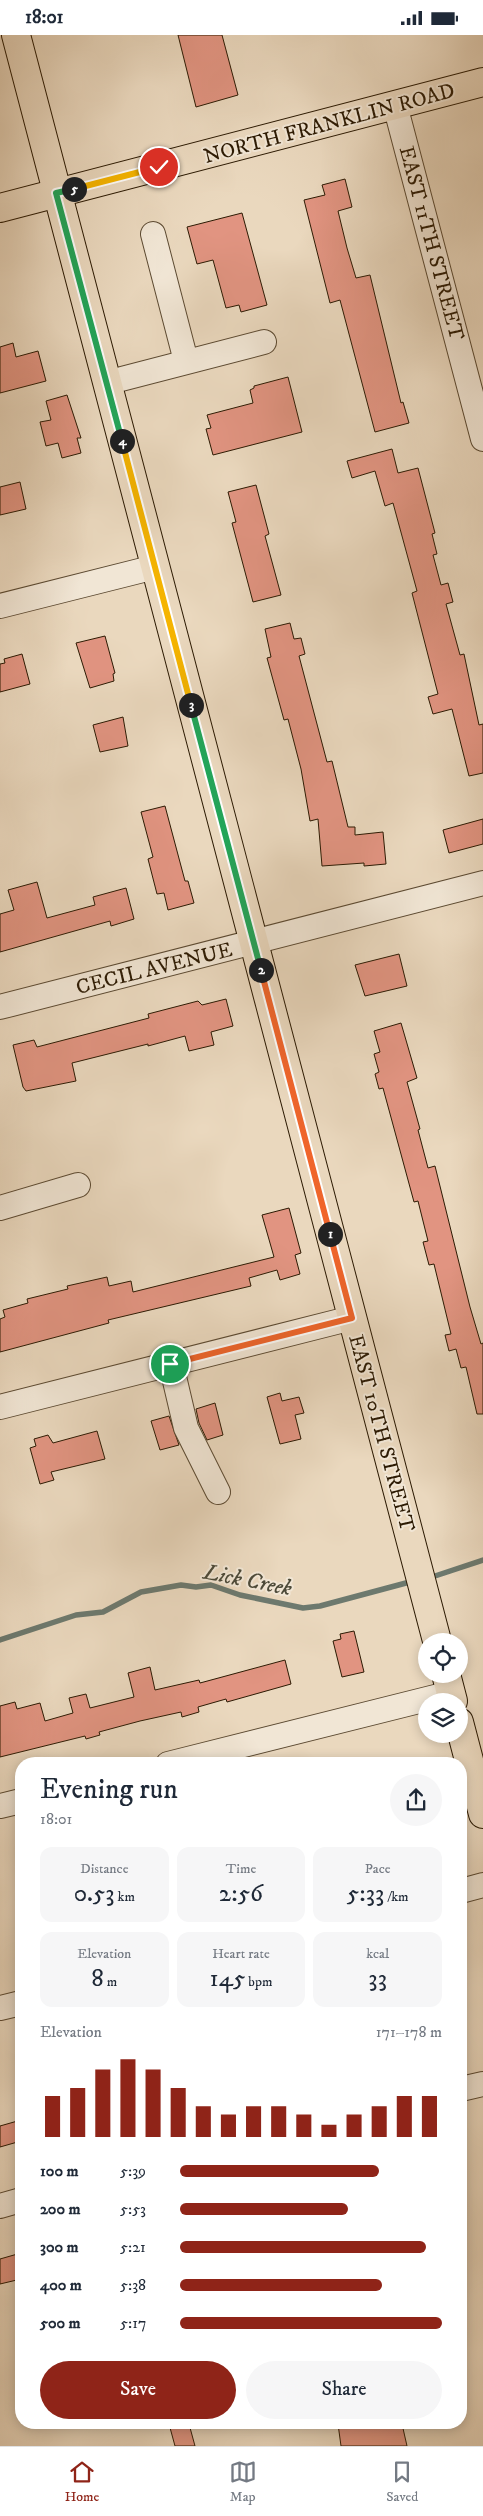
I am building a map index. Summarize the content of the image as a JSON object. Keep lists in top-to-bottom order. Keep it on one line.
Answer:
{"streets":{"main road":["NORTH FRANKLIN ROAD","EAST 10TH STREET"],"street":["EAST 11TH STREET","CECIL AVENUE"]},"crossings":[["NORTH FRANKLIN ROAD","EAST 11TH STREET"],["NORTH FRANKLIN ROAD","EAST 10TH STREET"],["CECIL AVENUE","EAST 10TH STREET"]],"water":["Lick Creek"],"page":{"status":"18:01","pins":["5","4","3","2","1"],"heading":["Evening run","18:01"],"stats":[["Distance","0.53 km"],["Time","2:56"],["Pace","5:33 /km"],["Elevation","8 m"],["Heart rate","145 bpm"],["kcal","33"]],"chart":["Elevation","171–178 m"],"list":[{"name":"100 m","note":"5:39"},{"name":"200 m","note":"5:53"},{"name":"300 m","note":"5:21"},{"name":"400 m","note":"5:38"},{"name":"500 m","note":"5:17"}],"buttons":["Save","Share"],"tabs":["Home","Map","Saved"]}}
